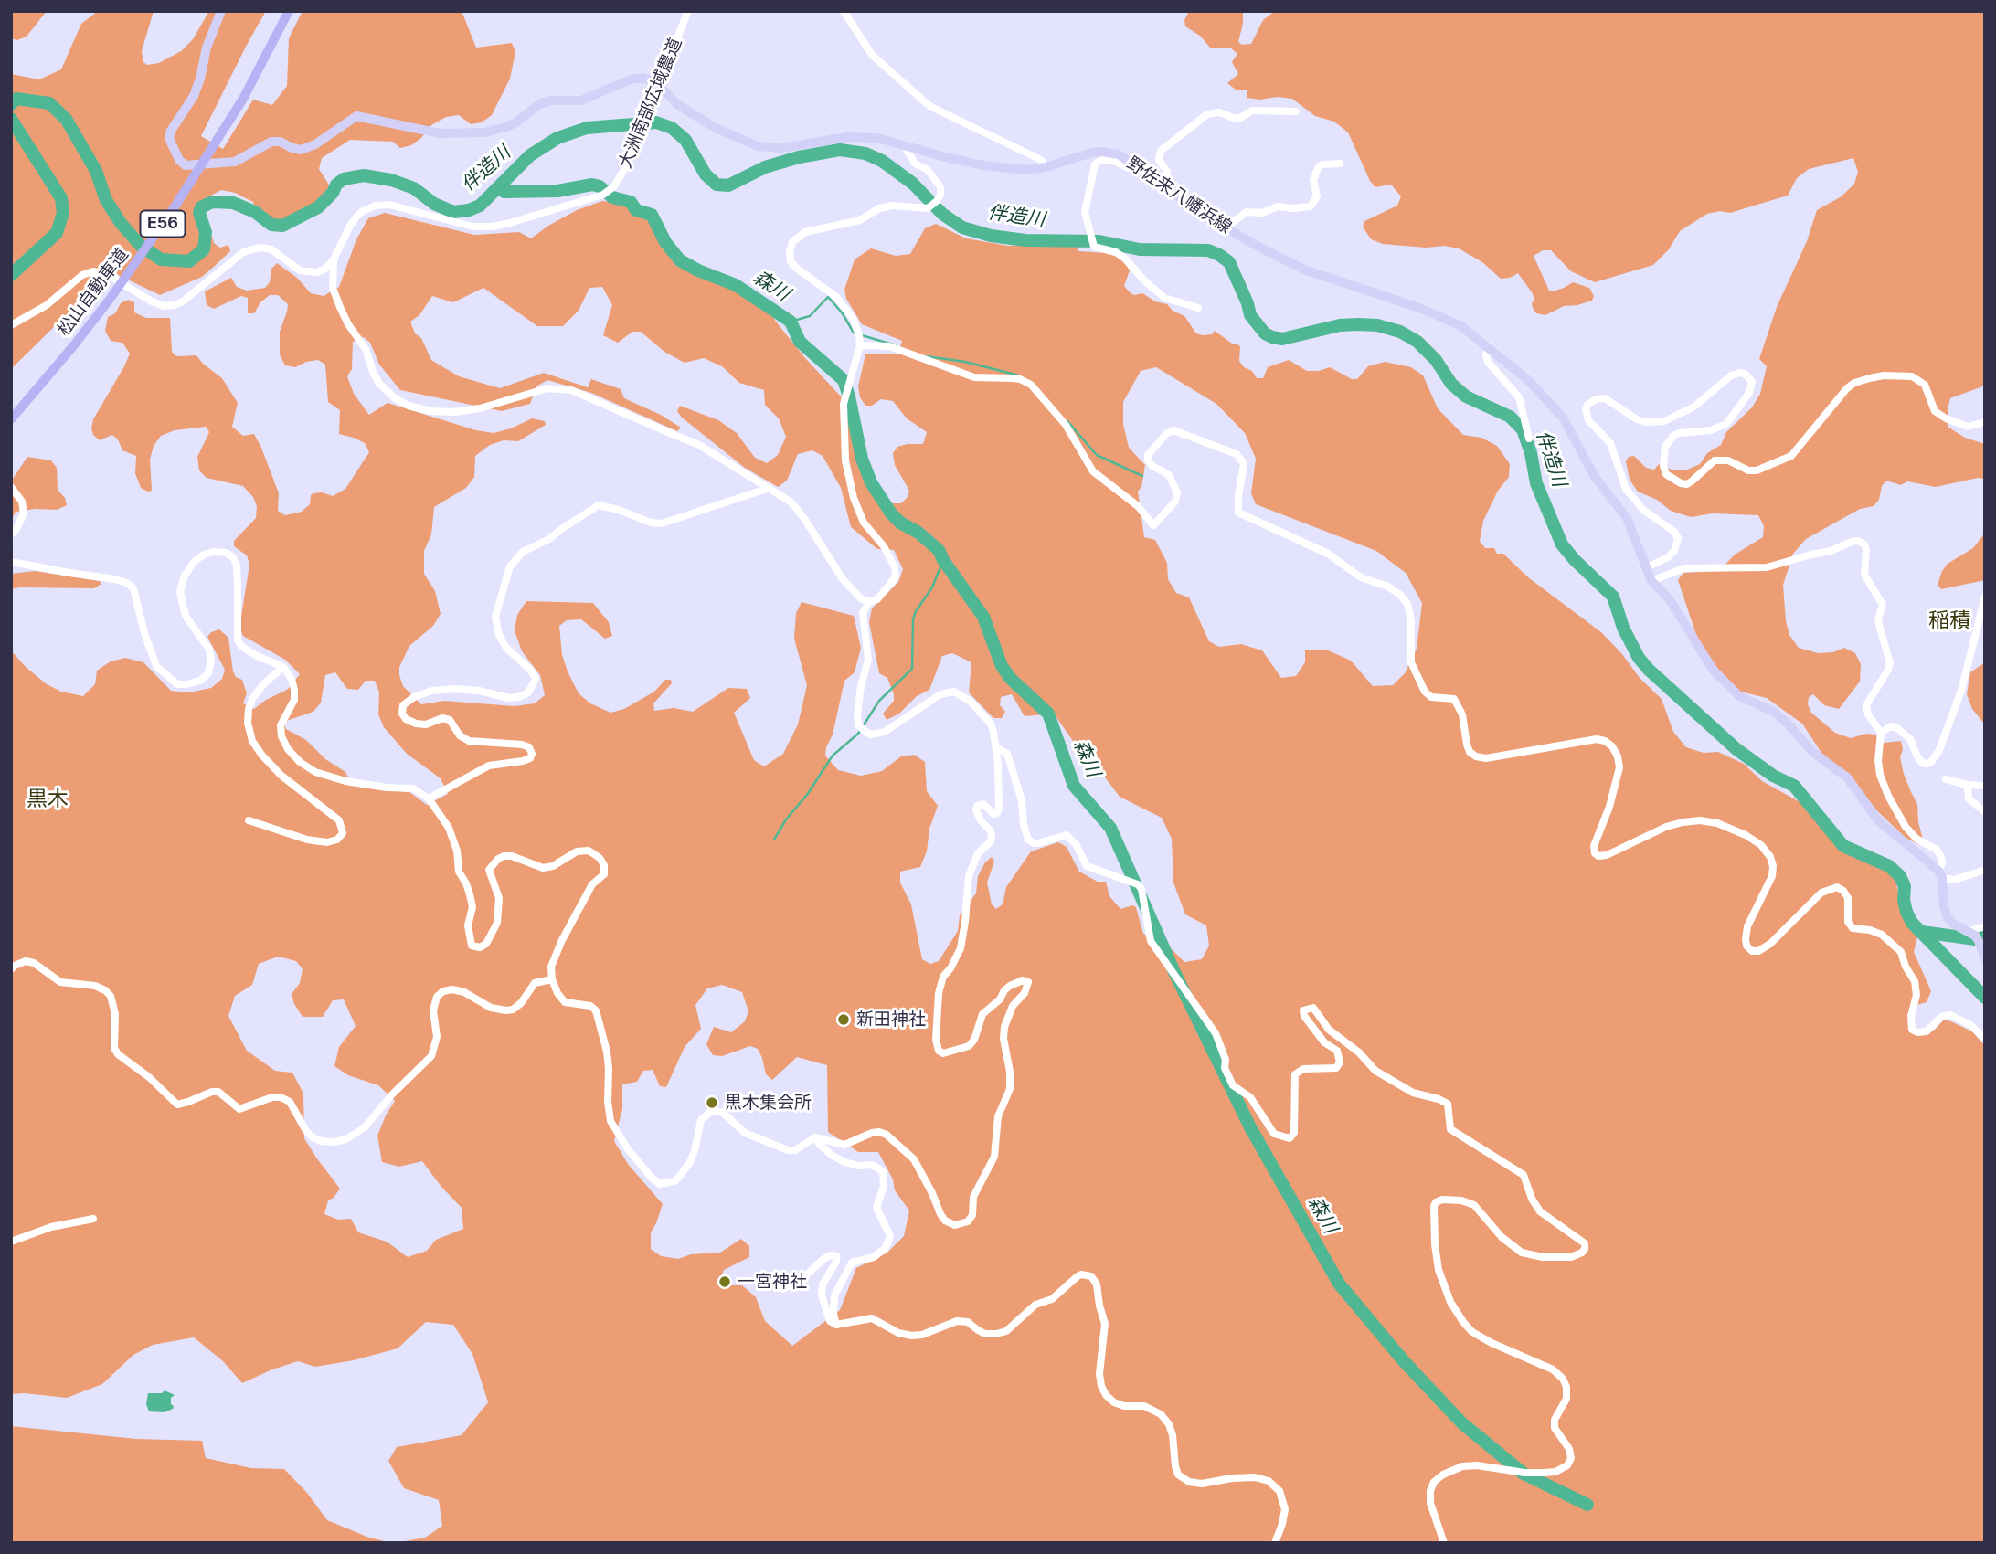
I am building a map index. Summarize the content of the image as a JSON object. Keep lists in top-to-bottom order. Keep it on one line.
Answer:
{"streets":{"highway":["E56","松山自動車道"],"main road":["野佐来八幡浜線"],"street":["大洲南部広域農道"]},"crossings":[["大洲南部広域農道","野佐来八幡浜線"]],"districts":["稲積","黒木"],"water":["伴造川","森川"],"places":["新田神社","黒木集会所","一宮神社"]}
